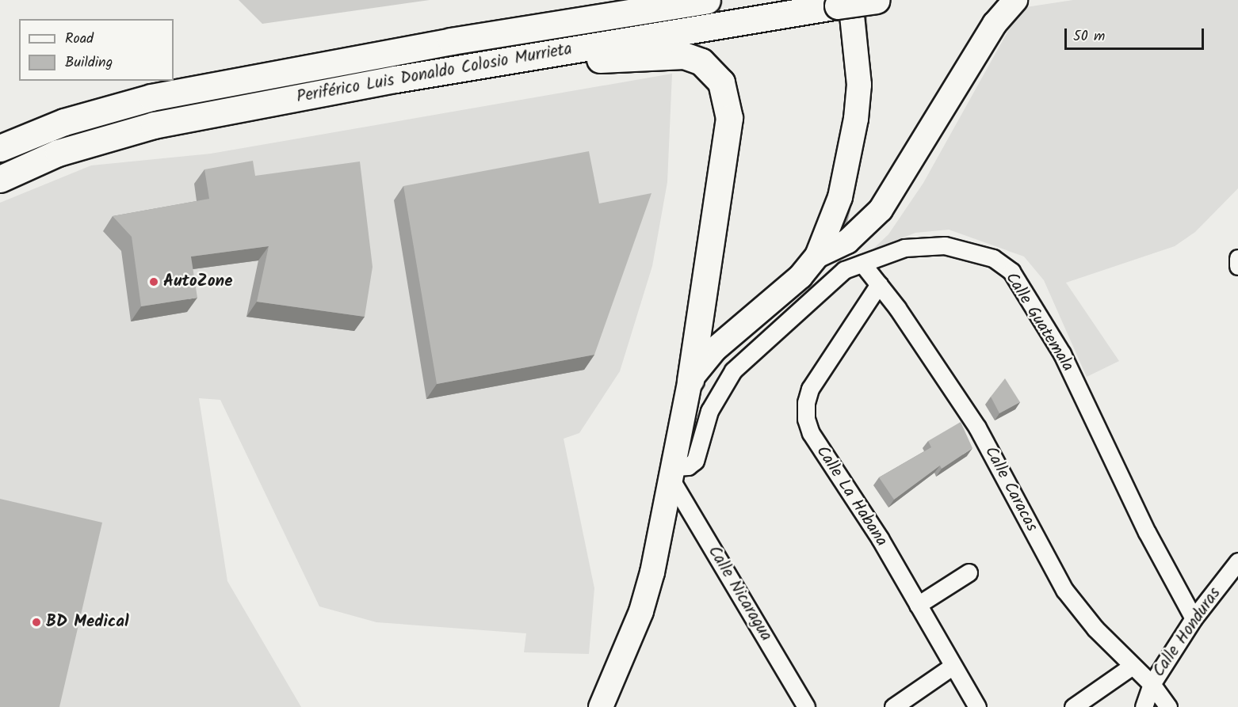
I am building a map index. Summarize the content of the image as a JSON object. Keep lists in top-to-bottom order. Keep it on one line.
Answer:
{"streets":{"main road":["Periférico Luis Donaldo Colosio Murrieta"],"street":["Calle Guatemala","Calle Caracas","Calle La Habana","Calle Nicaragua","Calle Honduras"]},"crossings":[["Calle Guatemala","Calle Caracas"],["Calle Guatemala","Calle Nicaragua"],["Calle Guatemala","Calle Honduras"],["Calle Caracas","Calle La Habana"],["Calle Caracas","Calle Honduras"]],"places":["AutoZone","BD Medical"],"legend":["Road","Building"],"scale_bar":"50 m"}
